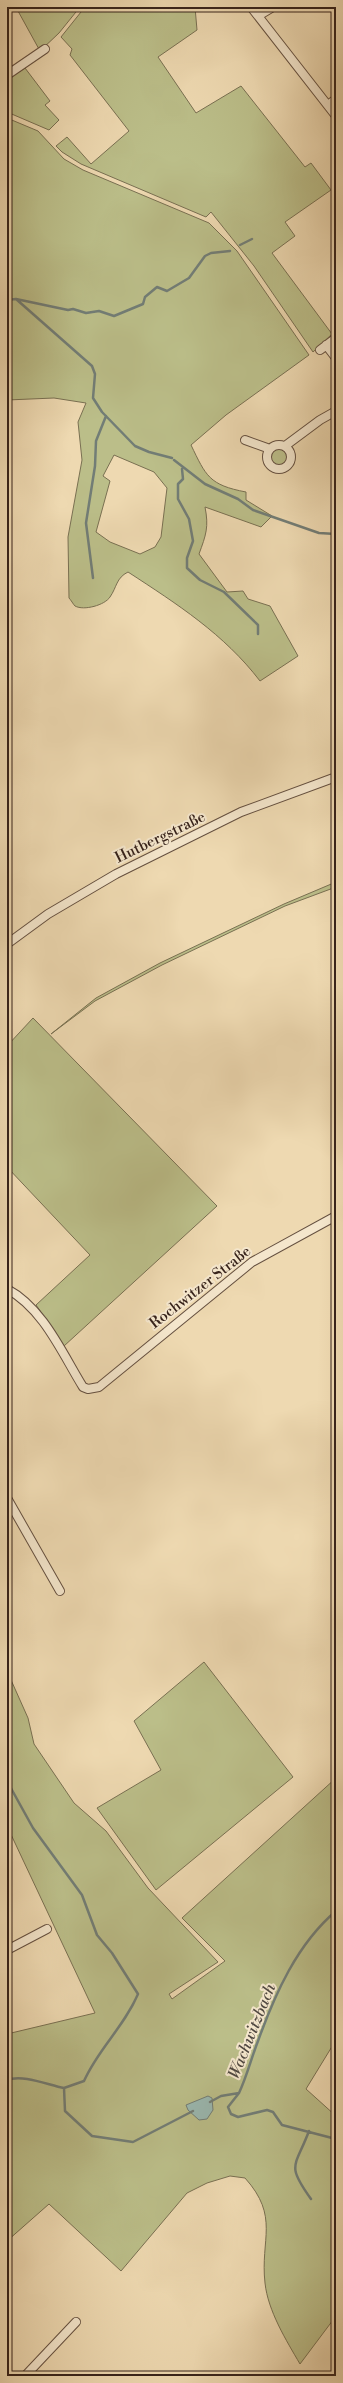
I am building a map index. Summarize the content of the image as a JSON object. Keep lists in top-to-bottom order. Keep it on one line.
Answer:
{"streets":{"street":["Hutbergstraße","Rochwitzer Straße"]},"water":["Wachwitzbach"]}
